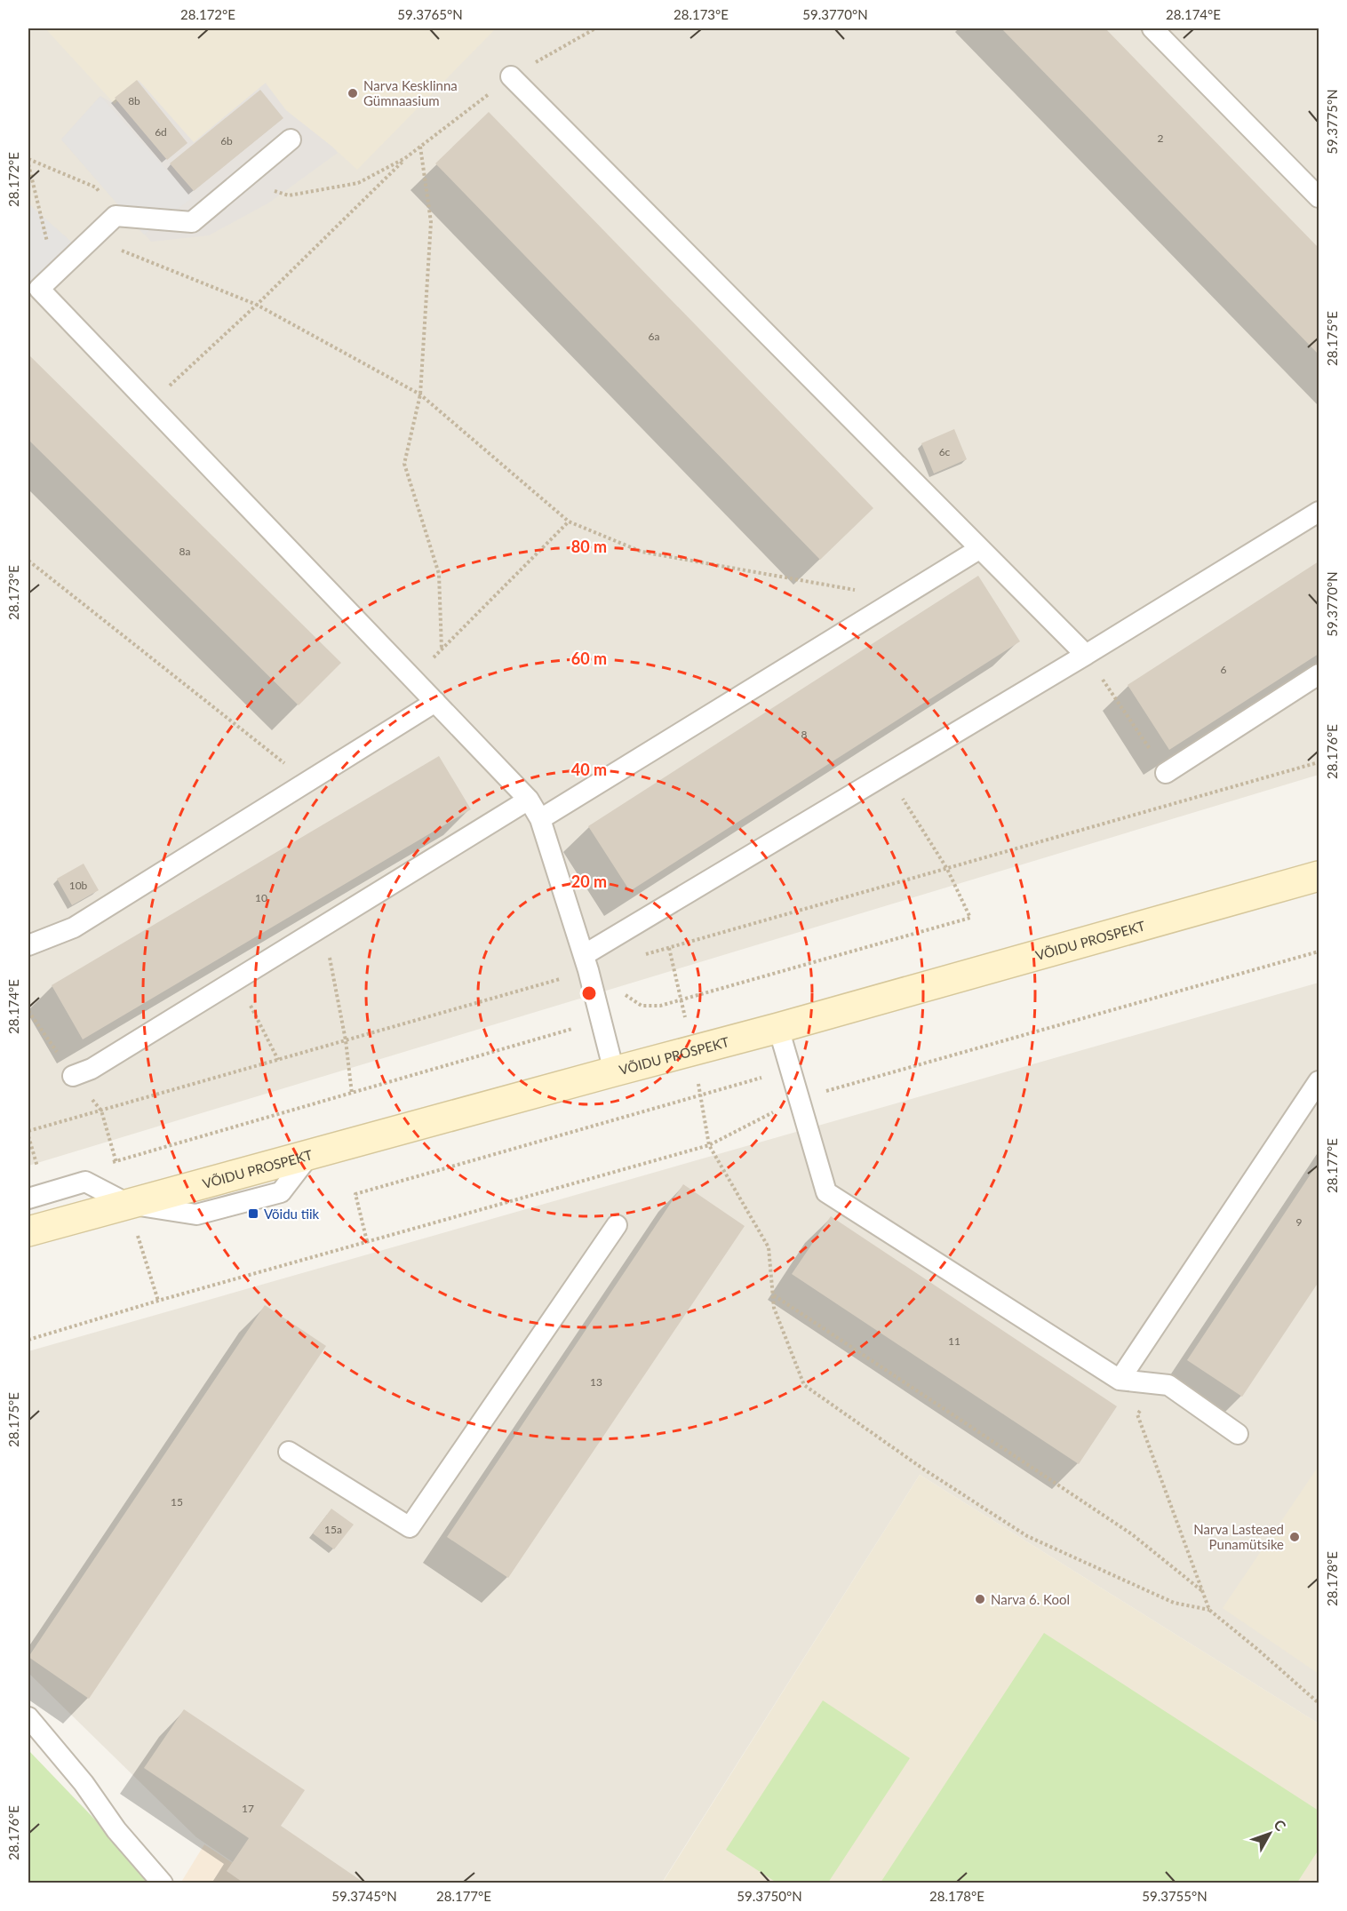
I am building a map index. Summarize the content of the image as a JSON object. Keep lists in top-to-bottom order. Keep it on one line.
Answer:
{"streets":{"street":["VÕIDU PROSPEKT"]},"places":{"other":["Narva Kesklinna Gümnaasium","Narva Lasteaed Punamütsike","Narva 6. Kool"],"transit":["Võidu tiik"]},"house_numbers":["8b","6d","2","6b","6a","6c","8a","6","8","10b","10","9","11","13","15","15a","17"],"north":"top right","coordinates":["28.172°E","59.3765°N","28.173°E","59.3770°N","28.174°E","59.3775°N","28.175°E","28.176°E","28.177°E","28.178°E","59.3745°N","59.3750°N","59.3755°N"],"rings":["80 m","60 m","40 m","20 m"]}
